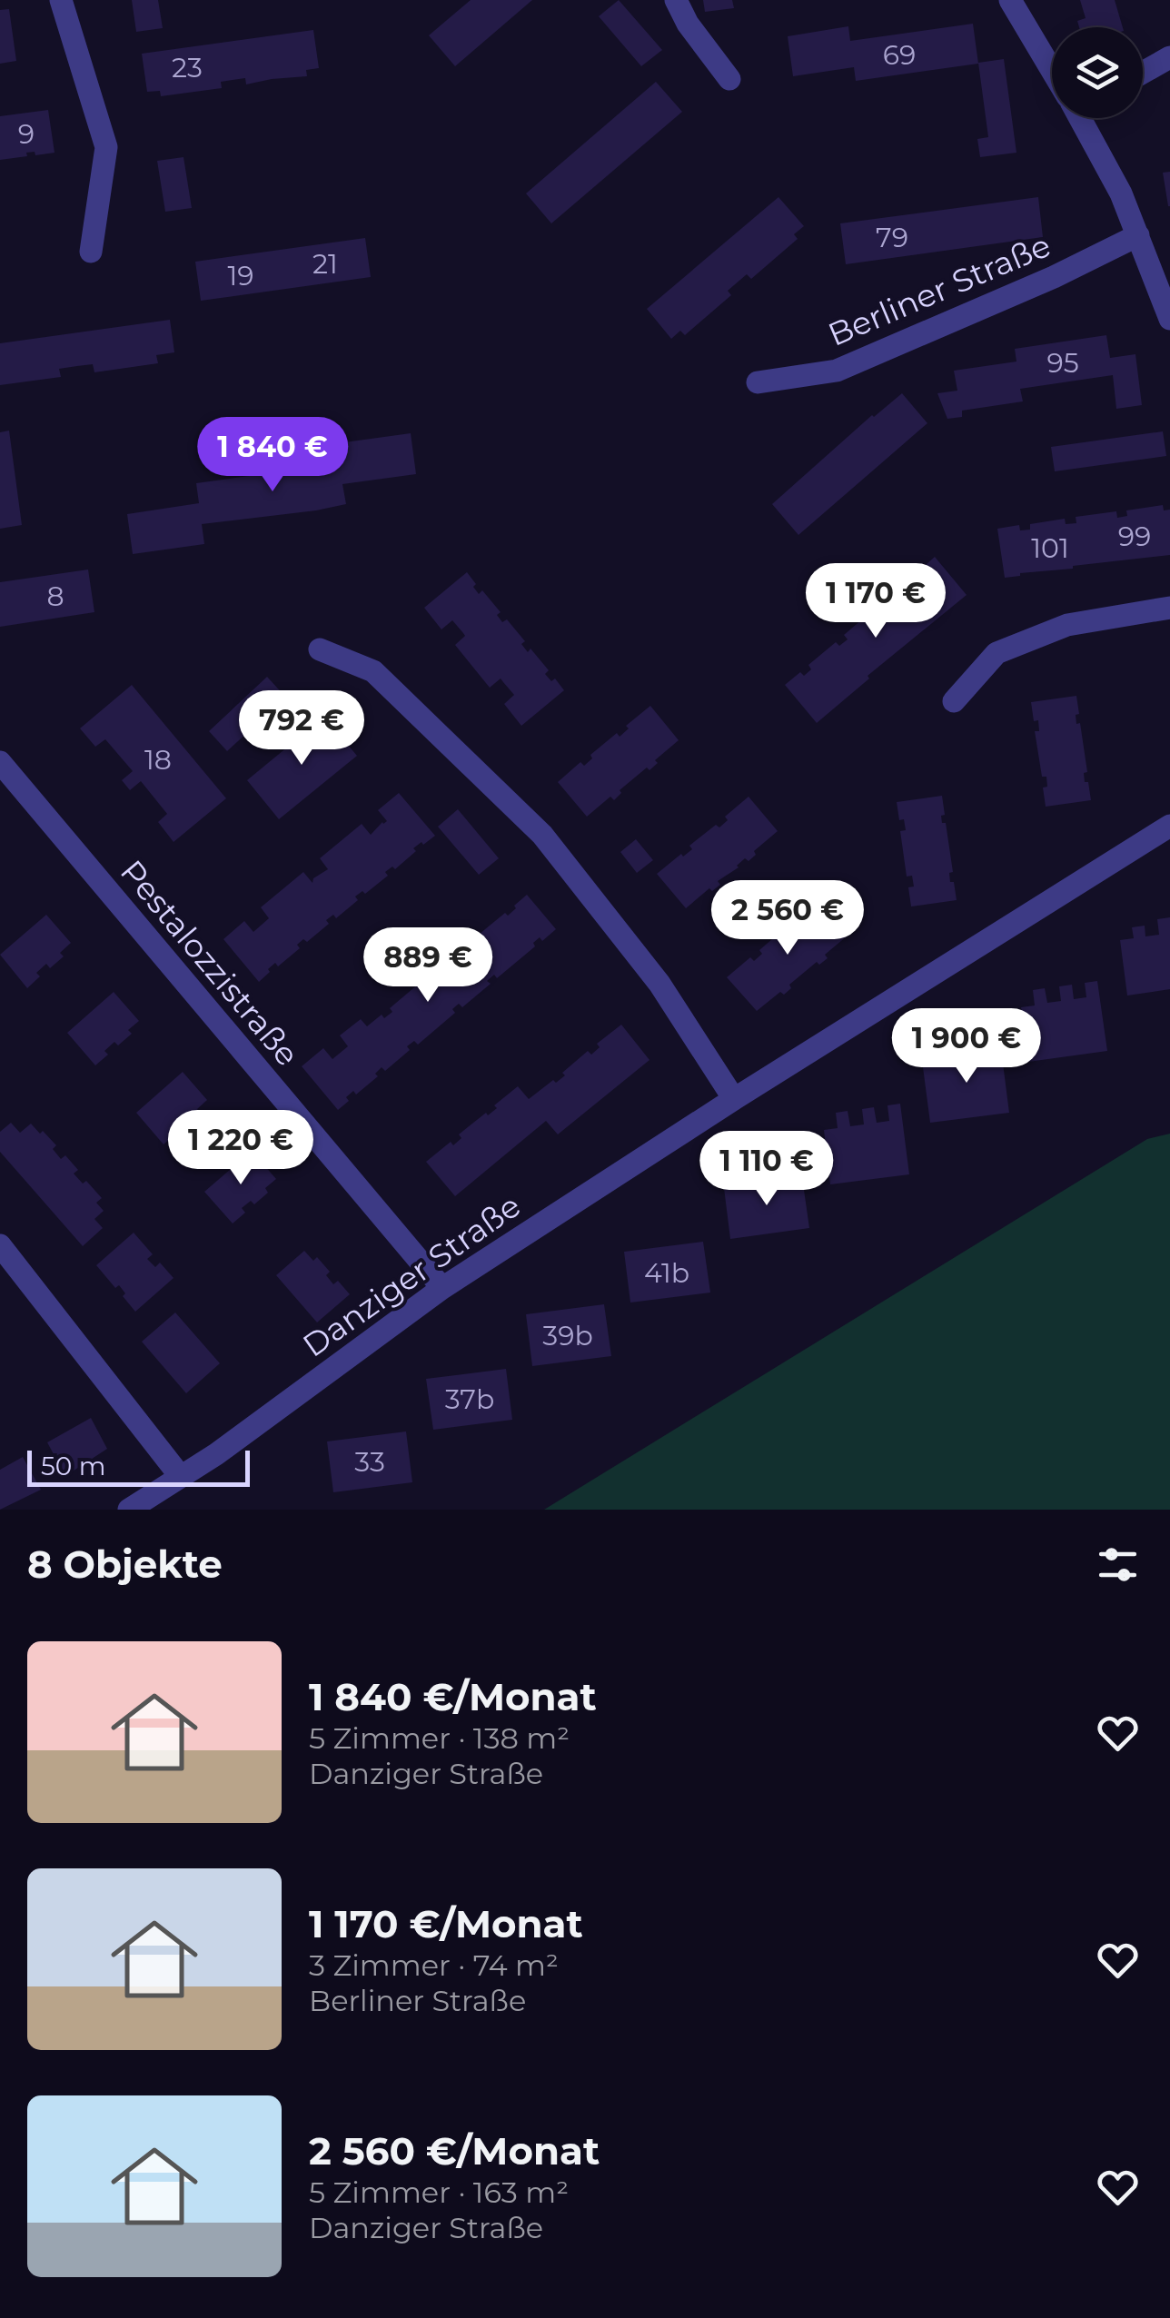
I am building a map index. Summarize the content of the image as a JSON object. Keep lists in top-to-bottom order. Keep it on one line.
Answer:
{"streets":{"street":["Berliner Straße","Pestalozzistraße","Danziger Straße"]},"crossings":[["Pestalozzistraße","Danziger Straße"]],"house_numbers":["69","23","9","79","21","19","95","99","101","8","18","41b","39b","37b","33"],"scale_bar":"50 m","page":{"price":["1 840 €","1 170 €","792 €","2 560 €","889 €","1 900 €","1 220 €","1 110 €"],"scale":"50 m","heading":"8 Objekte","list":[{"name":"1 840 €/Monat","note":"5 Zimmer · 138 m² · Danziger Straße"},{"name":"1 170 €/Monat","note":"3 Zimmer · 74 m² · Berliner Straße"},{"name":"2 560 €/Monat","note":"5 Zimmer · 163 m² · Danziger Straße"}]}}
